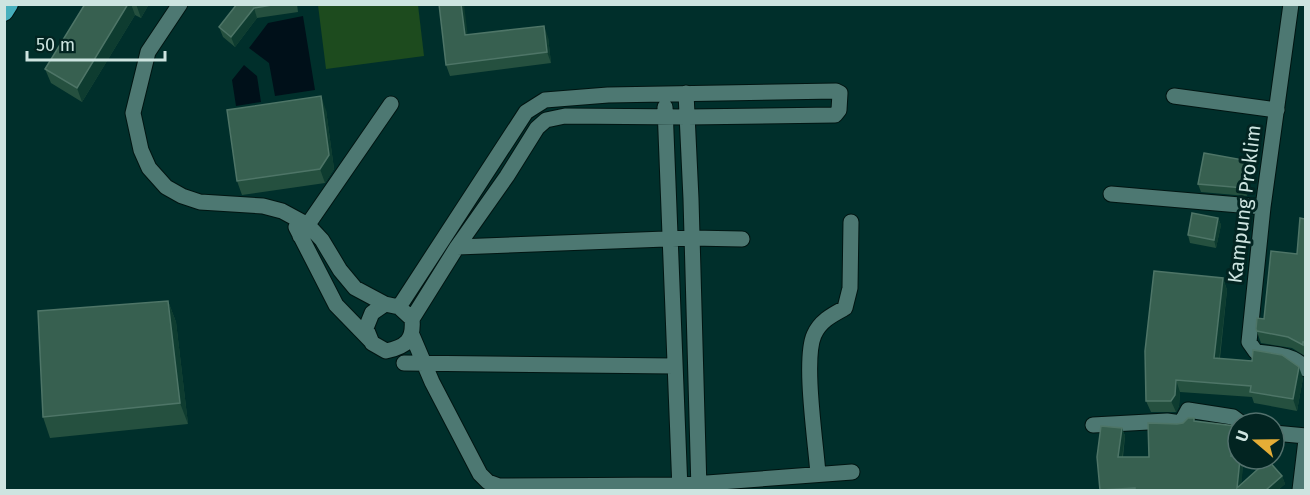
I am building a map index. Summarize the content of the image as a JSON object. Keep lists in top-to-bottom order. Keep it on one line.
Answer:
{"streets":{"street":["Kampung Proklim"]},"scale_bar":"50 m","north":"left"}
